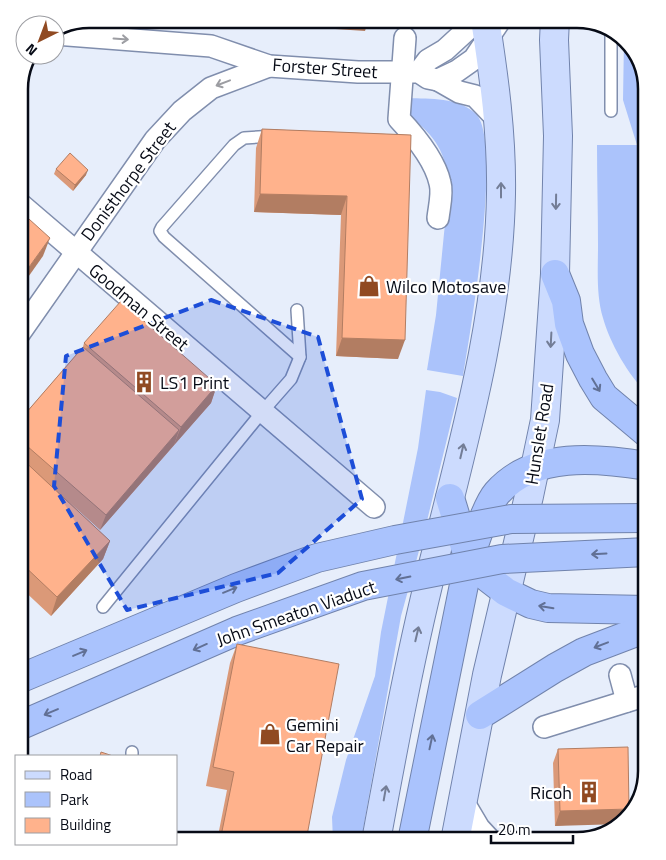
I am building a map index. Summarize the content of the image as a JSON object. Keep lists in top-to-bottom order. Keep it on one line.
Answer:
{"streets":{"highway":["John Smeaton Viaduct"],"main road":["Hunslet Road"],"street":["Forster Street","Donisthorpe Street","Goodman Street"]},"crossings":[["Forster Street","Donisthorpe Street"],["Donisthorpe Street","Goodman Street"]],"one_way":["Forster Street","Donisthorpe Street"],"places":{"shop":["Wilco Motosave","Gemini Car Repair"],"building":["LS1 Print","Ricoh"]},"legend":["Road","Park","Building"],"scale_bar":"20 m","north":"bottom left"}
